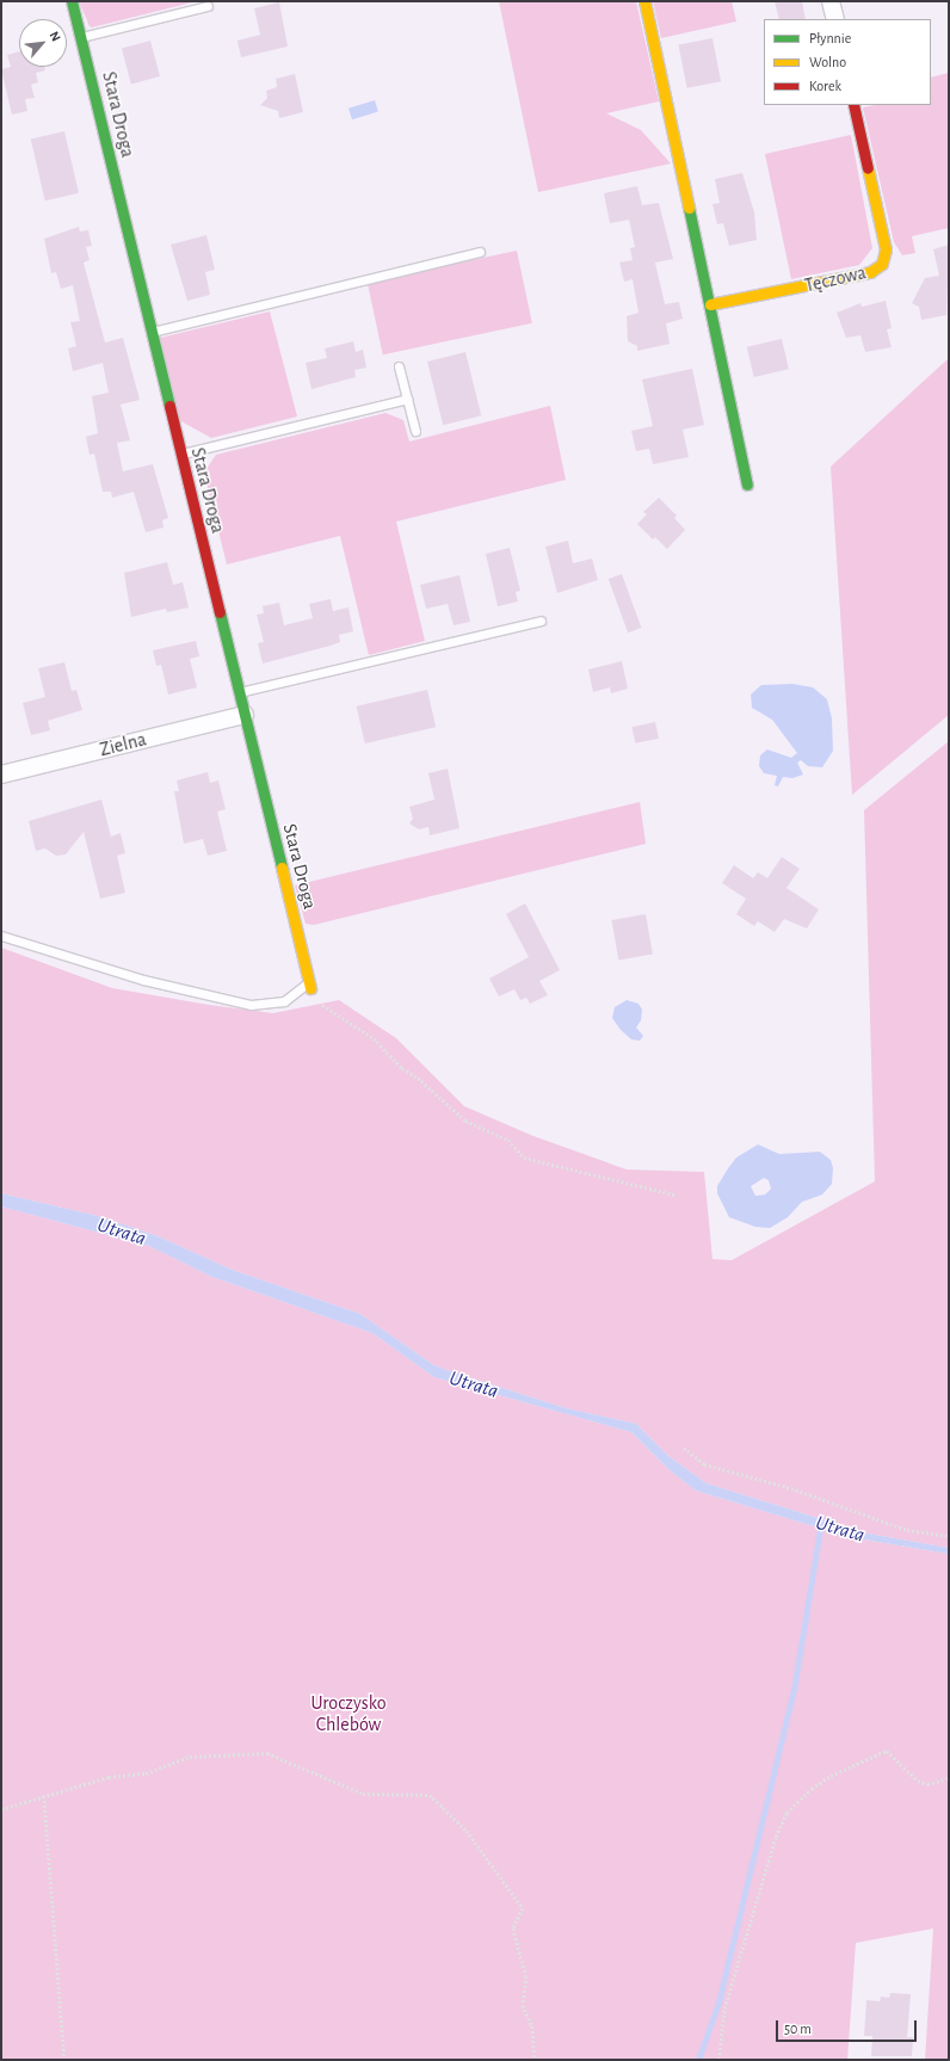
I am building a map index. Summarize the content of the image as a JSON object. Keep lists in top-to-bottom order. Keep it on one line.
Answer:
{"streets":{"street":["Stara Droga","Tęczowa","Zielna"]},"crossings":[["Stara Droga","Zielna"]],"water":["Utrata"],"parks":["Uroczysko Chlebów"],"legend":["Płynnie","Wolno","Korek"],"scale_bar":"50 m","north":"top right"}
